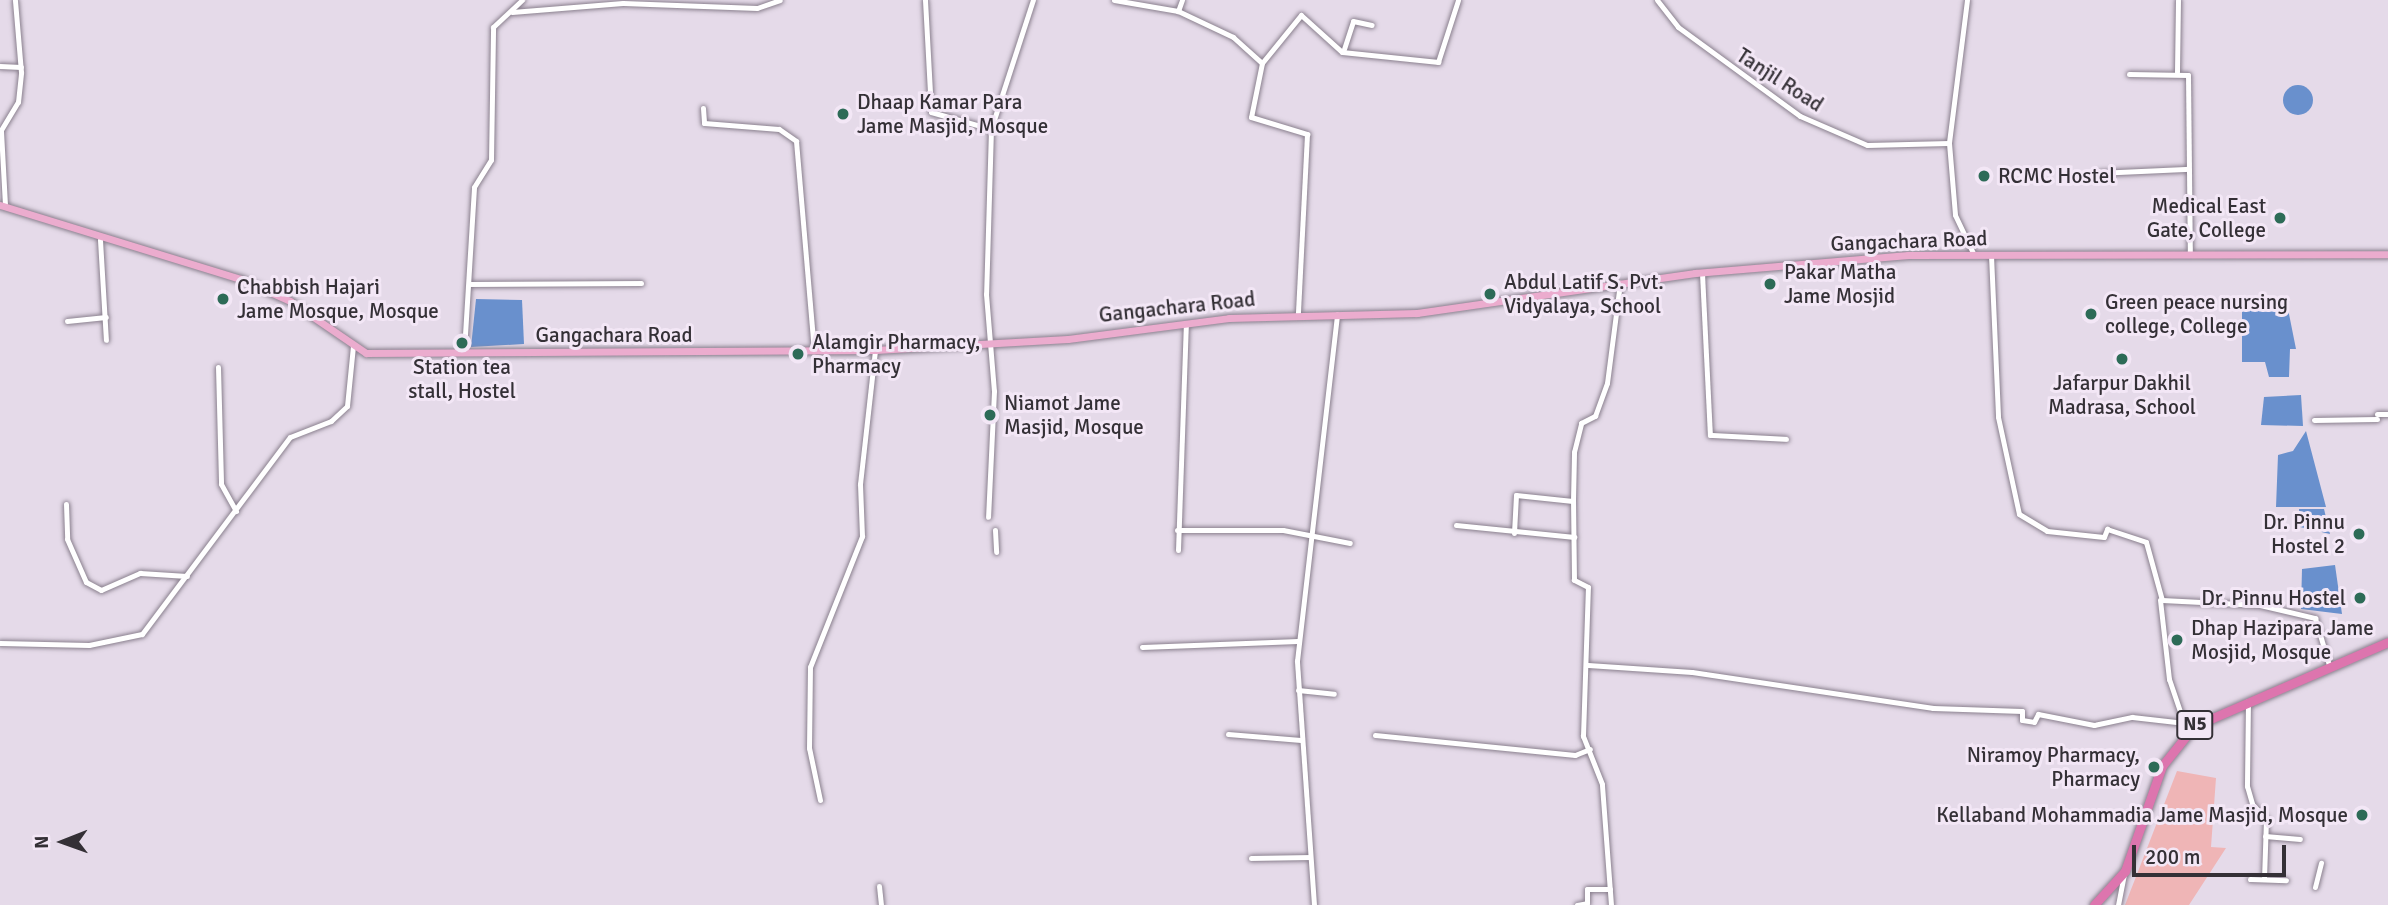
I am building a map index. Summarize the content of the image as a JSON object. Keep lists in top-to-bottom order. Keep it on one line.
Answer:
{"streets":{"highway":["N5"],"main road":["Gangachara Road"],"street":["Tanjil Road"]},"places":["Dhaap Kamar Para Jame Masjid, Mosque","RCMC Hostel","Medical East Gate, College","Pakar Matha Jame Mosjid","Abdul Latif S. Pvt. Vidyalaya, School","Chabbish Hajari Jame Mosque, Mosque","Green peace nursing college, College","Station tea stall, Hostel","Alamgir Pharmacy, Pharmacy","Jafarpur Dakhil Madrasa, School","Niamot Jame Masjid, Mosque","Dr. Pinnu Hostel 2","Dr. Pinnu Hostel","Dhap Hazipara Jame Mosjid, Mosque","Niramoy Pharmacy, Pharmacy","Kellaband Mohammadia Jame Masjid, Mosque"],"scale_bar":"200 m","north":"left"}
